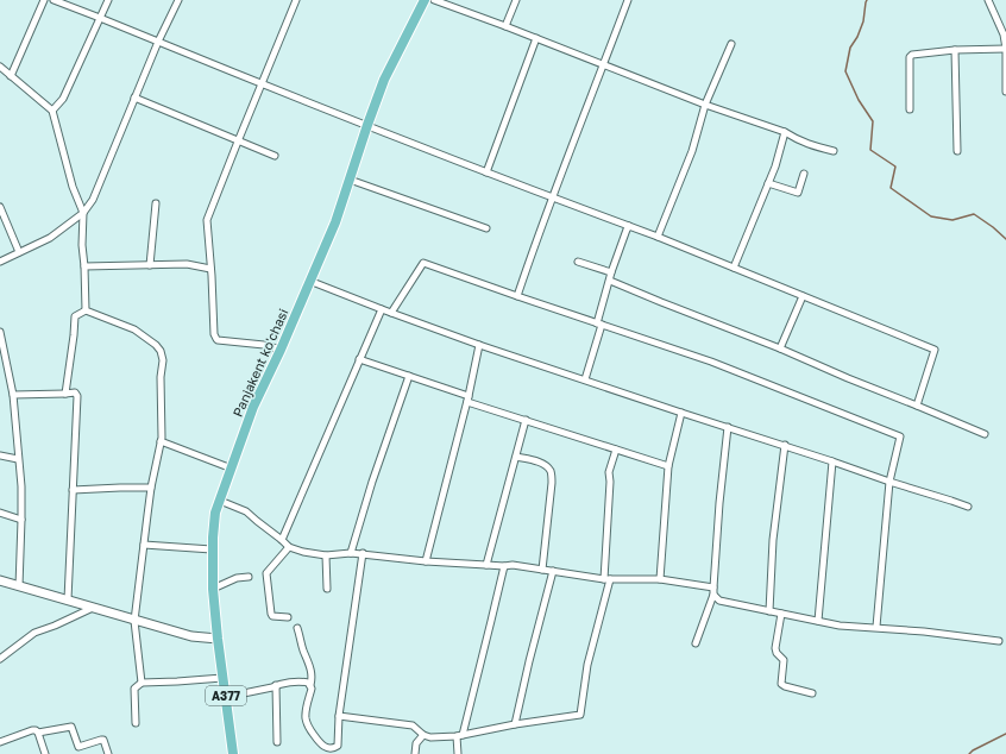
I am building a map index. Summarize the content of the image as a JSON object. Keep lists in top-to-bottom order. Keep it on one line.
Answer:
{"streets":{"main road":["Panjakent ko'chasi","A377"]}}
